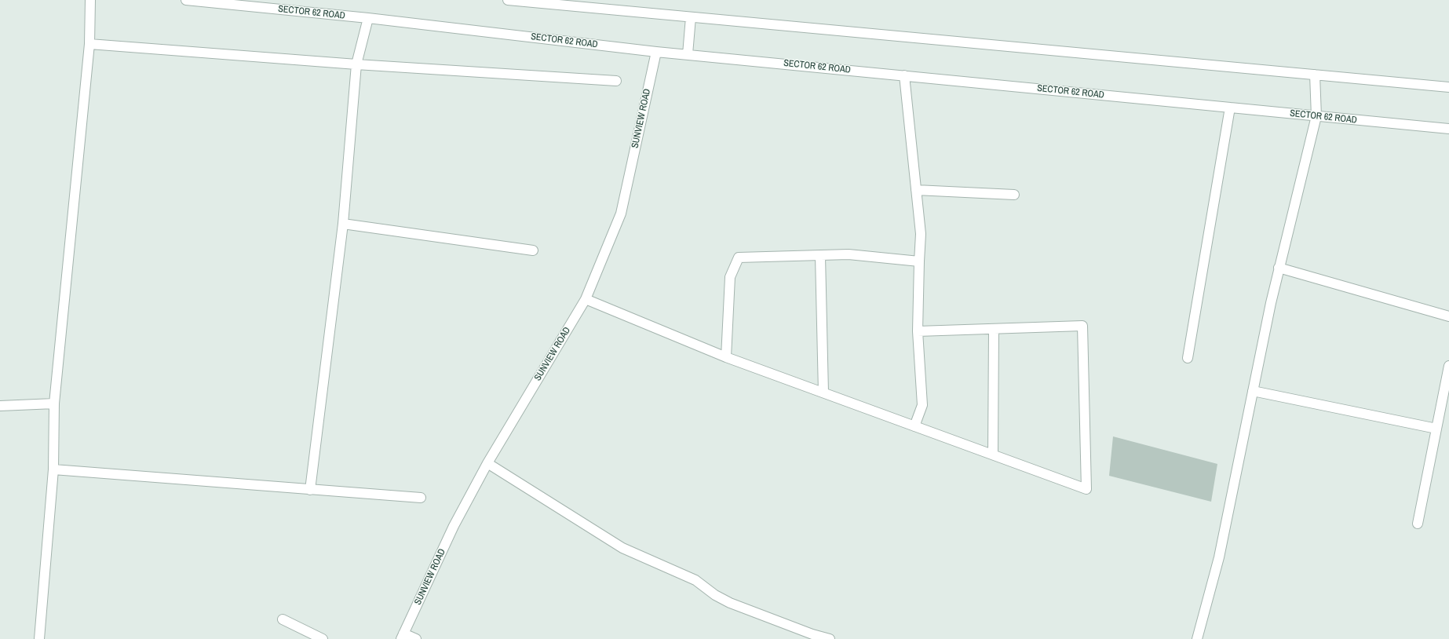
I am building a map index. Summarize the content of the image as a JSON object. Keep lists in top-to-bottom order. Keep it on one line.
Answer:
{"streets":{"street":["SECTOR 62 ROAD","SUNVIEW ROAD"]},"crossings":[["SECTOR 62 ROAD","SUNVIEW ROAD"]]}
